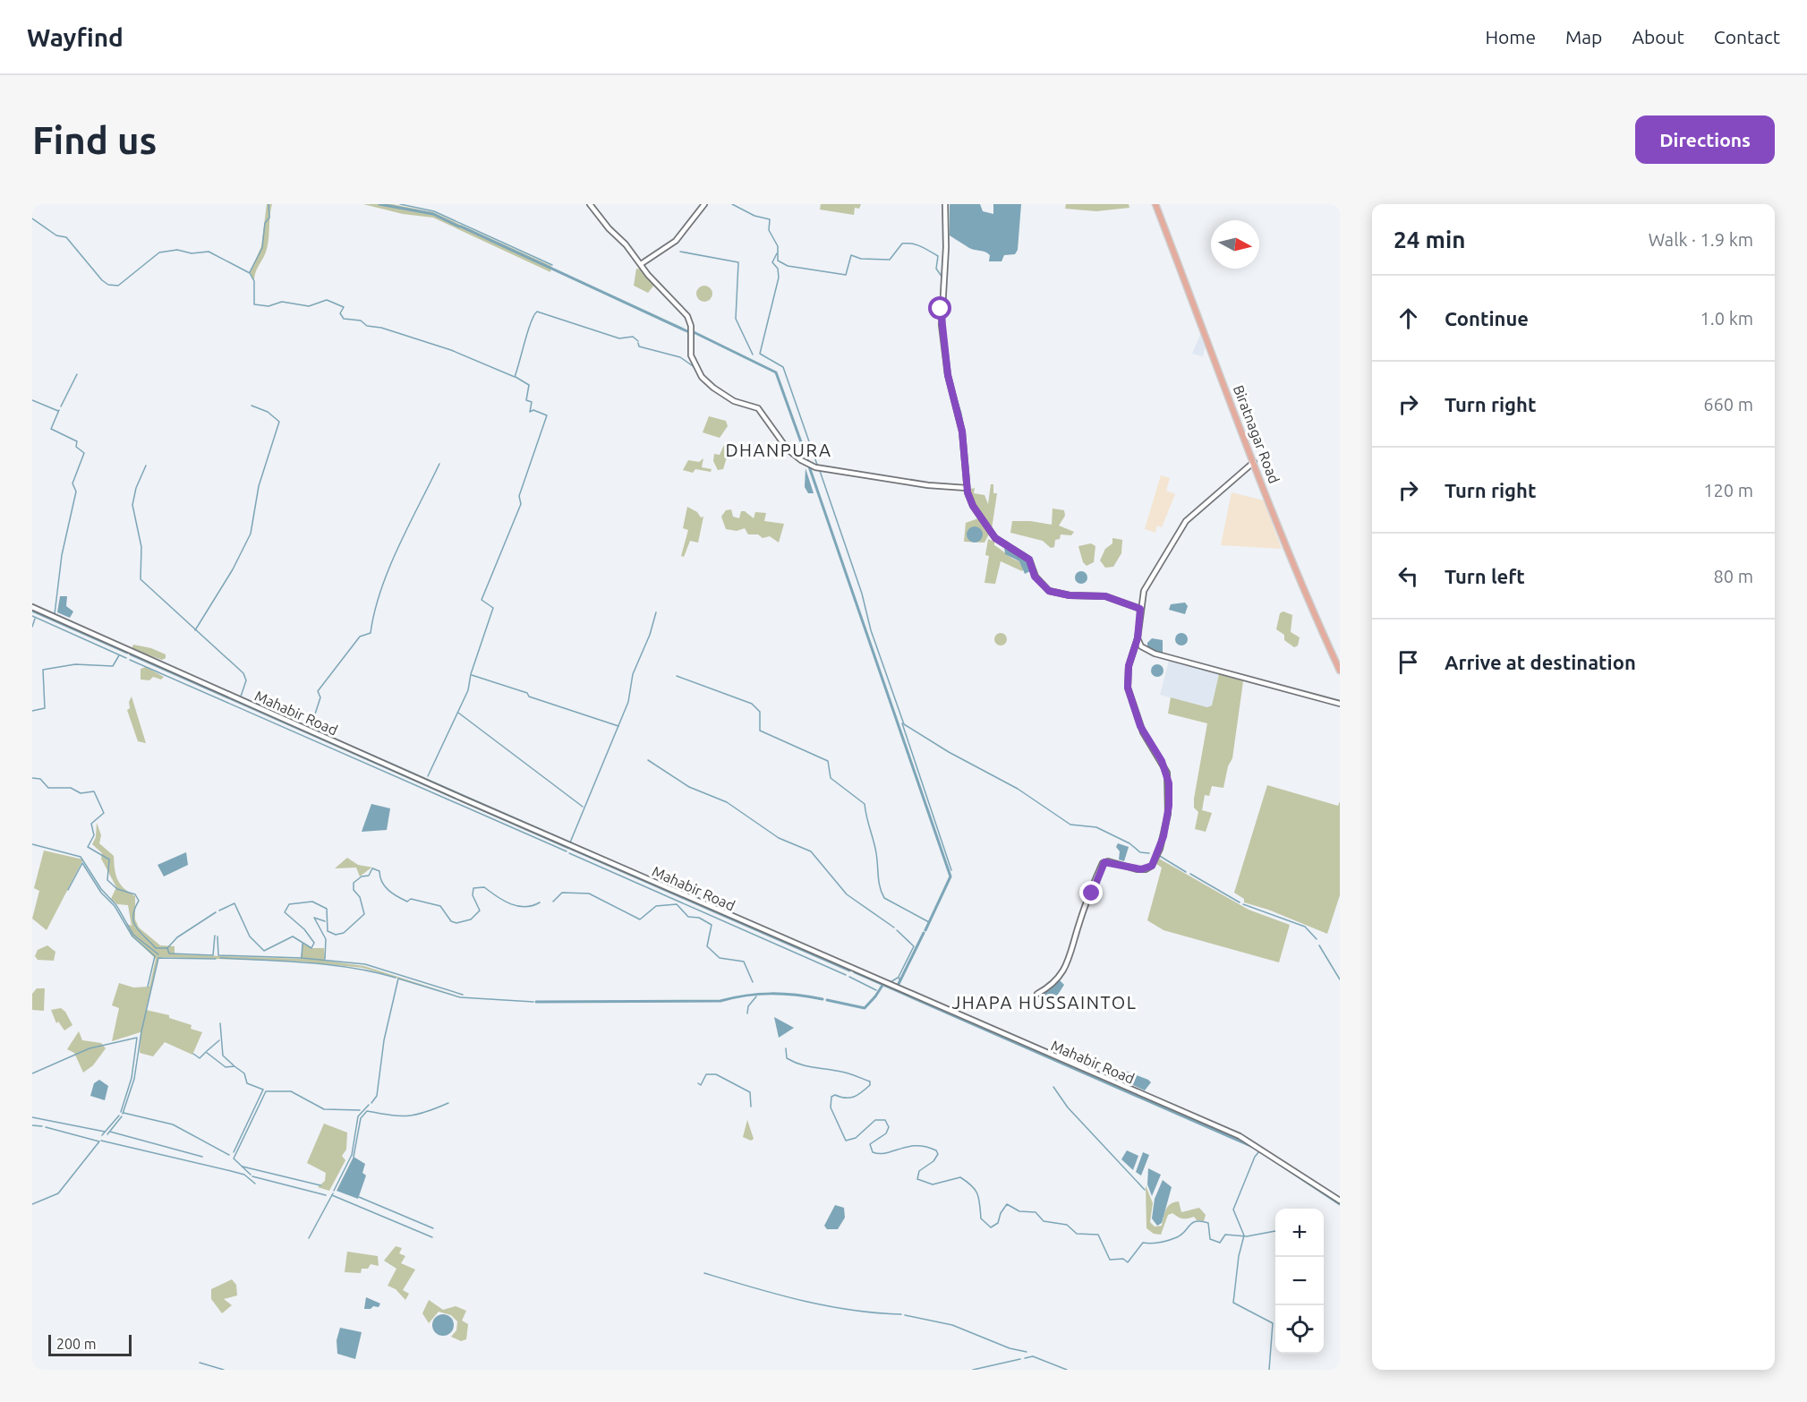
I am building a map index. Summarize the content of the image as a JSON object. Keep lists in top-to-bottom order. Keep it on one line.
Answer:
{"streets":{"main road":["Biratnagar Road"],"street":["Mahabir Road"]},"districts":["DHANPURA","JHAPA HUSSAINTOL"],"scale_bar":"200 m","north":"right","page":{"header":"Wayfind","nav":["Home","Map","About","Contact"],"buttons":"Directions","title":"Find us","heading":["24 min","Walk · 1.9 km"],"list":[["Continue","1.0 km"],["Turn right","660 m"],["Turn right","120 m"],["Turn left","80 m"],"Arrive at destination"],"map_buttons":["+","−"],"scale":"200 m"}}
